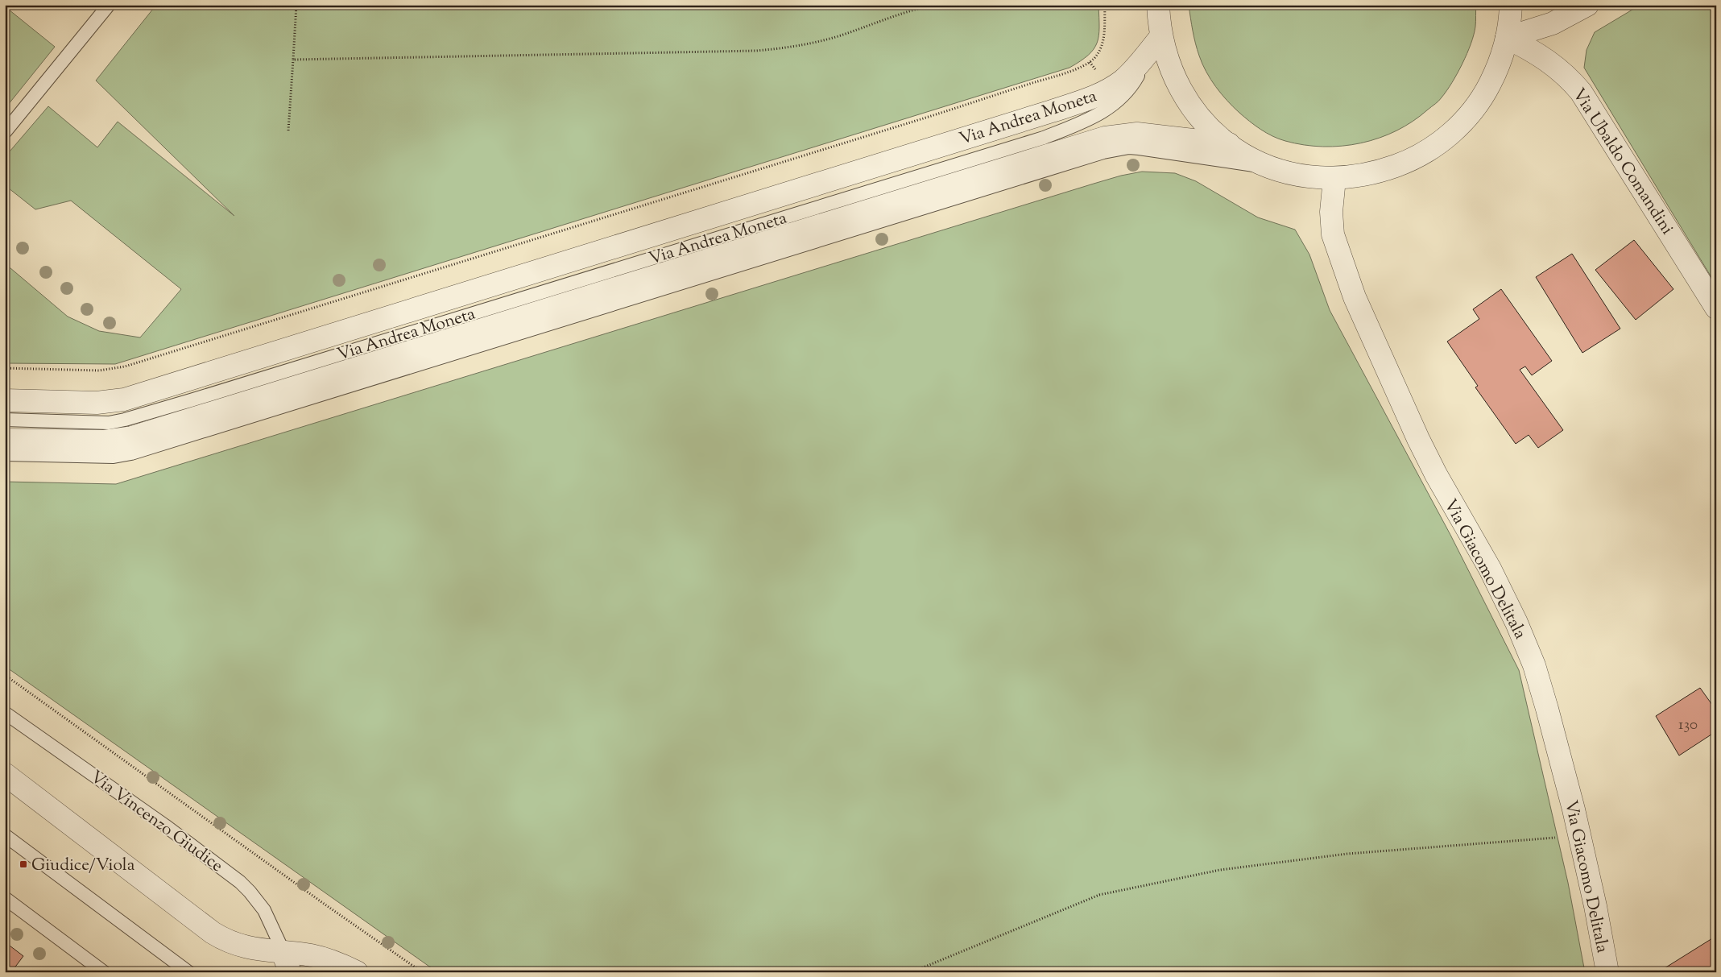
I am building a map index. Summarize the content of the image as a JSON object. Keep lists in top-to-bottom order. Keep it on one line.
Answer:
{"streets":{"street":["Via Andrea Moneta","Via Ubaldo Comandini","Via Giacomo Delitala"],"lane":["Via Vincenzo Giudice"]},"places":{"transit":["Giudice/Viola"]},"house_numbers":["130"]}
